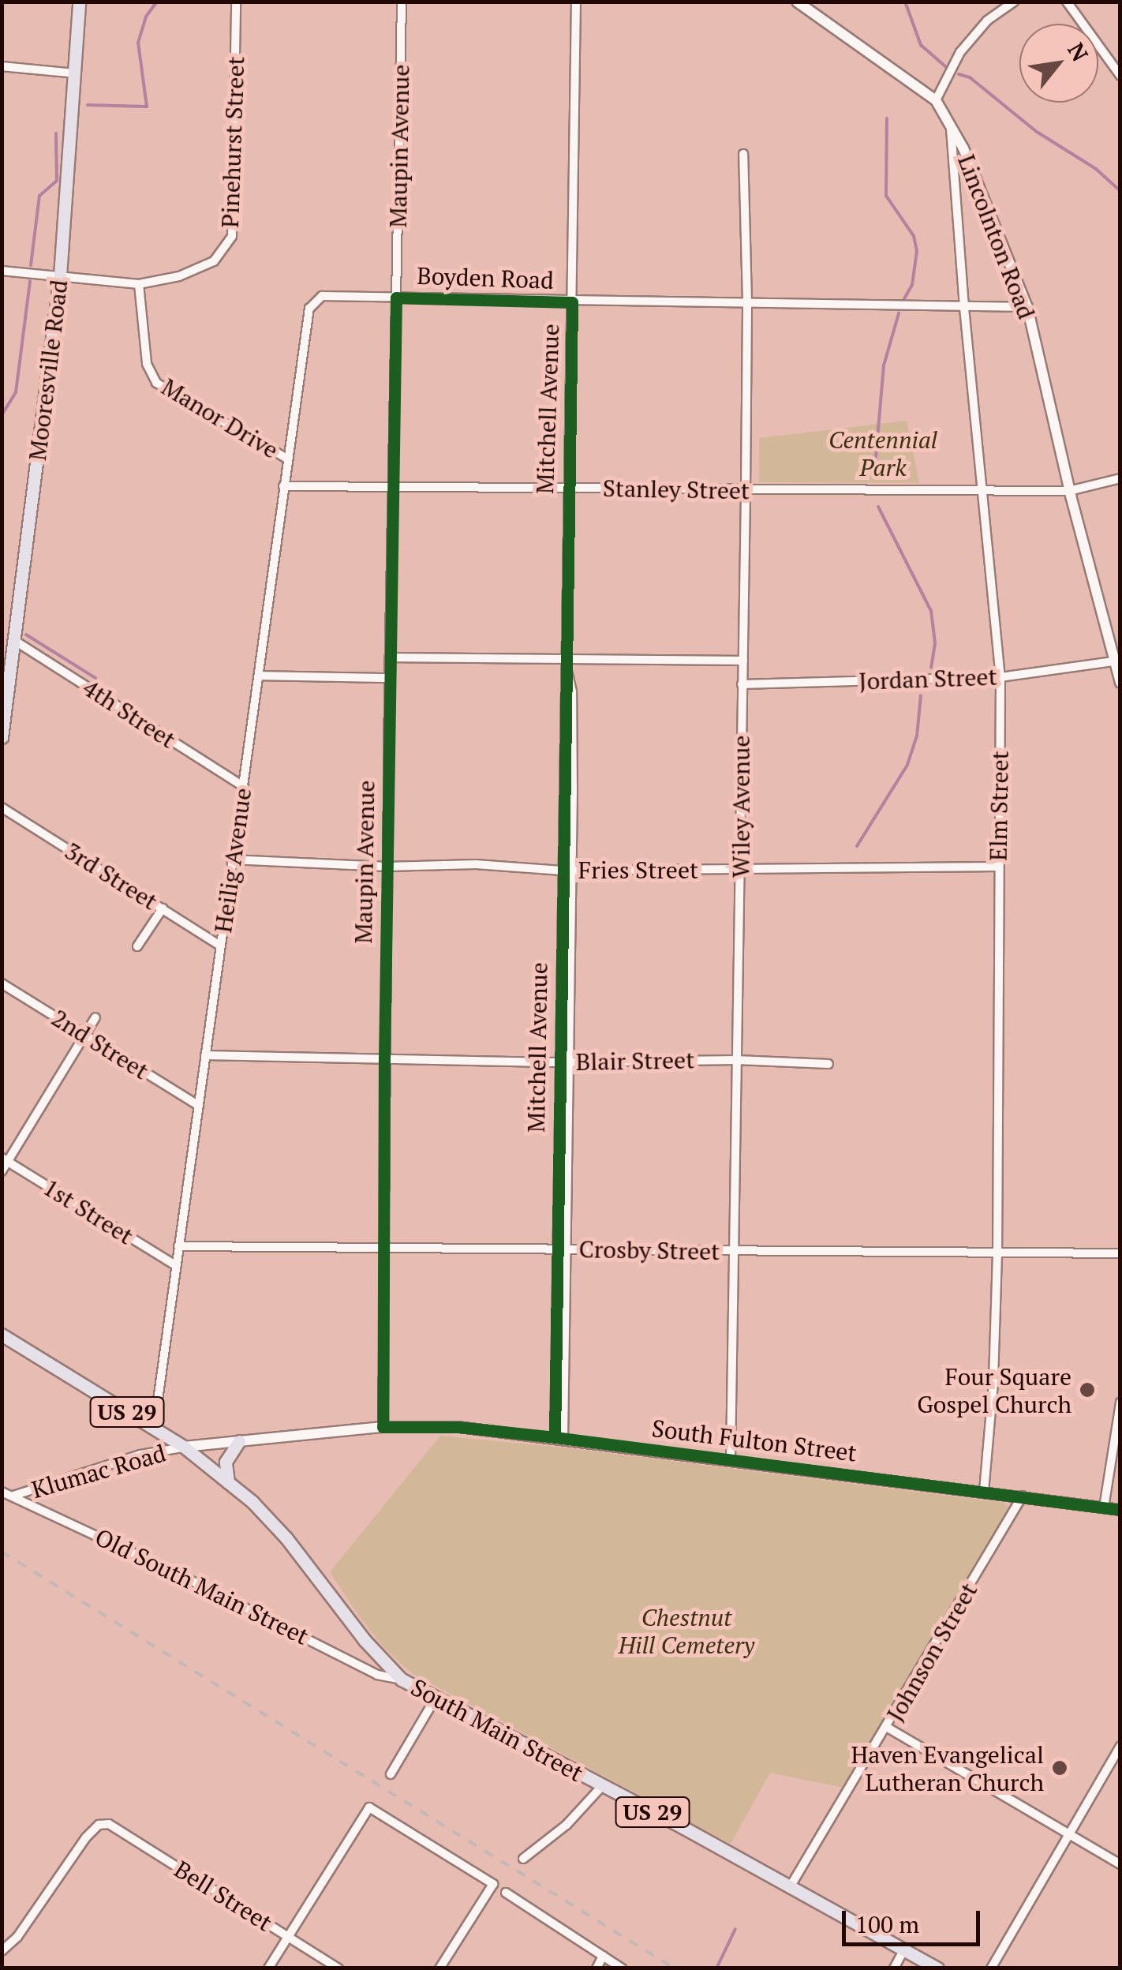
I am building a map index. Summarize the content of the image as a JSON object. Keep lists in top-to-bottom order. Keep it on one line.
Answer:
{"streets":{"main road":["Mooresville Road","US 29","South Main Street"],"street":["Pinehurst Street","Maupin Avenue","Lincolnton Road","Boyden Road","Mitchell Avenue","Manor Drive","Stanley Street","Jordan Street","4th Street","Elm Street","Wiley Avenue","Heilig Avenue","Fries Street","3rd Street","2nd Street","Blair Street","1st Street","Crosby Street","South Fulton Street","Klumac Road","Old South Main Street","Johnson Street","Bell Street"]},"crossings":[["Pinehurst Street","Mooresville Road"],["Pinehurst Street","Manor Drive"],["Maupin Avenue","Boyden Road"],["Maupin Avenue","Stanley Street"],["Maupin Avenue","Fries Street"],["Maupin Avenue","Blair Street"],["Maupin Avenue","Crosby Street"],["Maupin Avenue","South Fulton Street"],["Lincolnton Road","Boyden Road"],["Lincolnton Road","Stanley Street"],["Lincolnton Road","Jordan Street"],["Lincolnton Road","Elm Street"],["Boyden Road","Mitchell Avenue"],["Boyden Road","Elm Street"],["Boyden Road","Wiley Avenue"],["Boyden Road","Heilig Avenue"],["Mooresville Road","4th Street"],["Mitchell Avenue","Stanley Street"],["Mitchell Avenue","Fries Street"],["Mitchell Avenue","Blair Street"],["Mitchell Avenue","Crosby Street"],["Mitchell Avenue","South Fulton Street"],["Manor Drive","Heilig Avenue"],["Stanley Street","Elm Street"],["Stanley Street","Wiley Avenue"],["Stanley Street","Heilig Avenue"],["Jordan Street","Elm Street"],["Jordan Street","Wiley Avenue"],["4th Street","Heilig Avenue"],["Elm Street","Fries Street"],["Elm Street","Crosby Street"],["Elm Street","South Fulton Street"],["Wiley Avenue","Fries Street"],["Wiley Avenue","Blair Street"],["Wiley Avenue","Crosby Street"],["Wiley Avenue","South Fulton Street"],["Heilig Avenue","Fries Street"],["Heilig Avenue","3rd Street"],["Heilig Avenue","2nd Street"],["Heilig Avenue","Blair Street"],["Heilig Avenue","1st Street"],["Heilig Avenue","Crosby Street"],["Heilig Avenue","South Main Street"],["South Fulton Street","Klumac Road"],["South Fulton Street","Johnson Street"],["South Fulton Street","South Main Street"],["Klumac Road","Old South Main Street"],["Klumac Road","South Main Street"],["Old South Main Street","South Main Street"],["Johnson Street","South Main Street"]],"parks":["Centennial Park","Chestnut Hill Cemetery"],"places":["Four Square Gospel Church","Haven Evangelical Lutheran Church"],"scale_bar":"100 m","north":"top right"}
